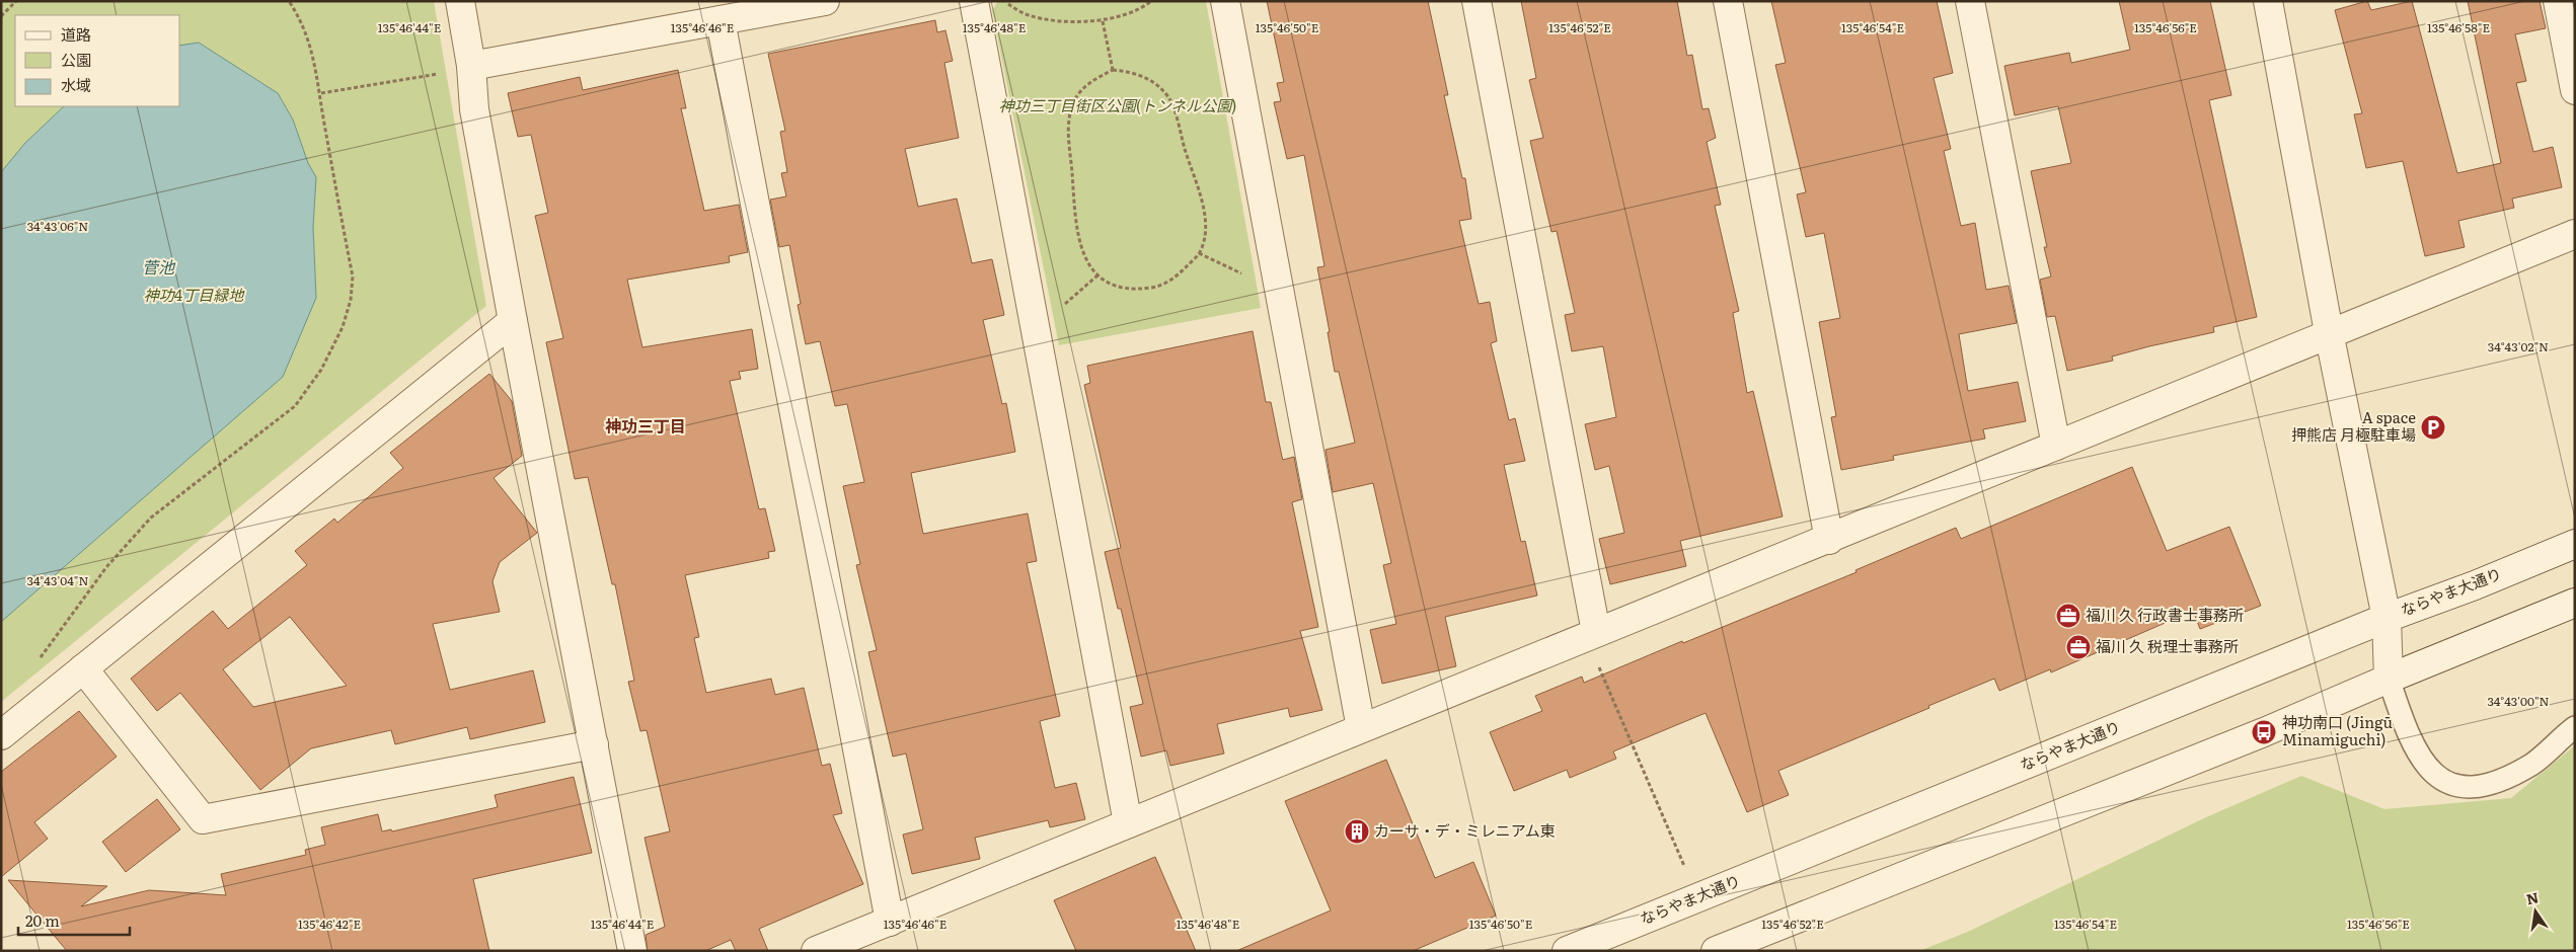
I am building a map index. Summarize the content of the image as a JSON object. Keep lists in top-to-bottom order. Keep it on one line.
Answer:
{"streets":{"street":["ならやま大通り"]},"districts":["神功三丁目"],"water":["菅池"],"parks":["神功三丁目街区公園(トンネル公園)","神功4丁目緑地"],"places":{"parking":["A space 押熊店 月極駐車場"],"office":["福川 久 行政書士事務所","福川 久 税理士事務所"],"bus stop":["神功南口 (Jingū Minamiguchi)"],"building":["カーサ・デ・ミレニアム東"]},"legend":["道路","公園","水域"],"scale_bar":"20 m","north":"top","coordinates":["135°46'44\"E","135°46'46\"E","135°46'48\"E","135°46'50\"E","135°46'52\"E","135°46'54\"E","135°46'56\"E","135°46'58\"E","34°43'06\"N","34°43'02\"N","34°43'04\"N","34°43'00\"N","135°46'42\"E"]}
